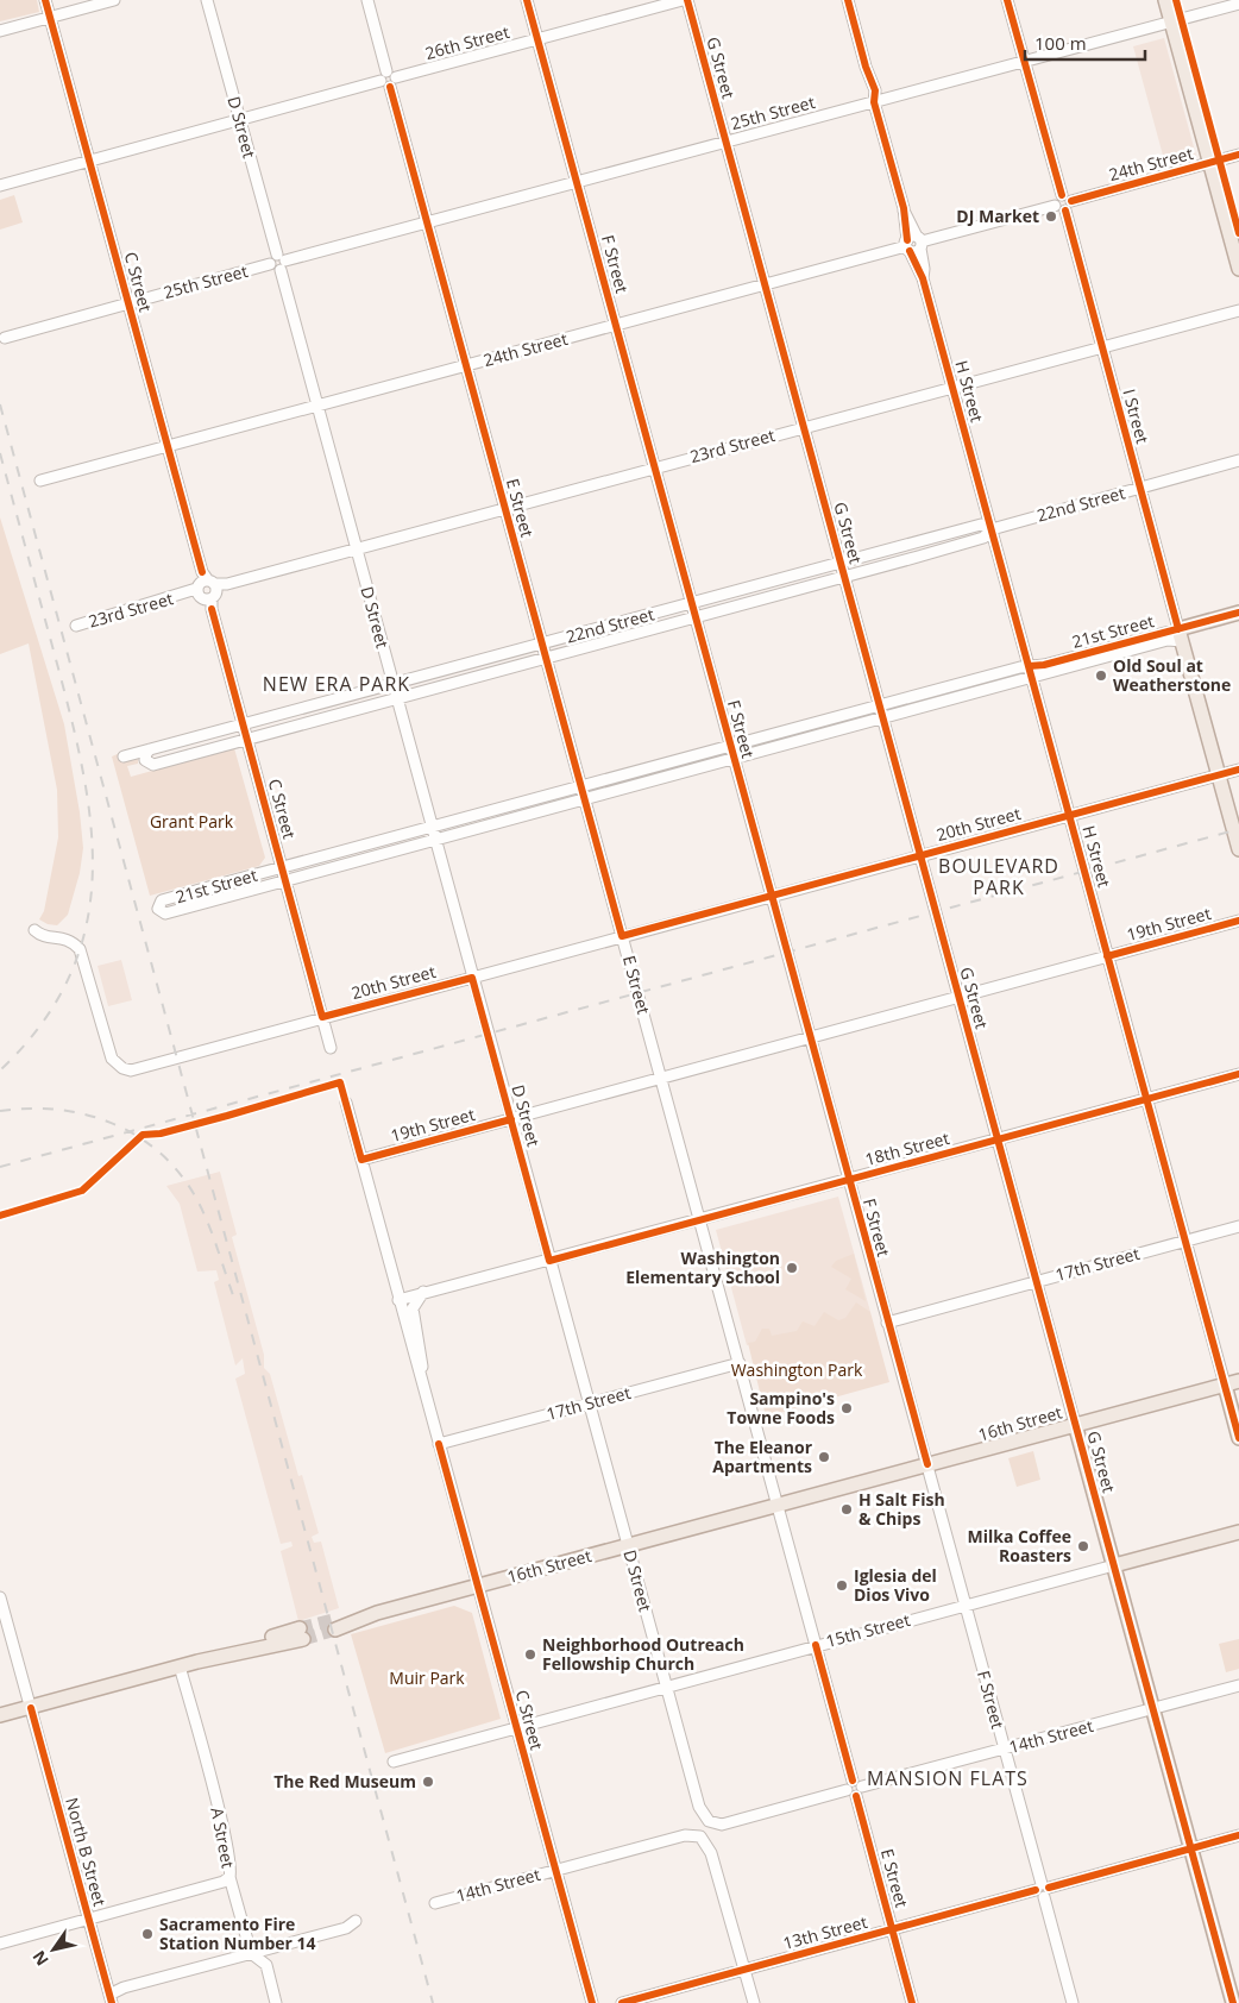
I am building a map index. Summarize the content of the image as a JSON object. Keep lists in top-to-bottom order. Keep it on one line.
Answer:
{"streets":{"main road":["G Street","H Street","I Street","21st Street","16th Street","15th Street"],"street":["26th Street","25th Street","D Street","24th Street","F Street","C Street","23rd Street","22nd Street","E Street","20th Street","19th Street","18th Street","17th Street","14th Street","A Street","North B Street","13th Street"]},"crossings":[["26th Street","G Street"],["26th Street","F Street"],["26th Street","E Street"],["G Street","25th Street"],["G Street","24th Street"],["G Street","23rd Street"],["G Street","22nd Street"],["G Street","21st Street"],["G Street","20th Street"],["G Street","19th Street"],["G Street","18th Street"],["G Street","17th Street"],["G Street","16th Street"],["G Street","15th Street"],["G Street","14th Street"],["G Street","13th Street"],["25th Street","D Street"],["25th Street","F Street"],["25th Street","C Street"],["25th Street","H Street"],["25th Street","I Street"],["25th Street","E Street"],["D Street","24th Street"],["D Street","23rd Street"],["D Street","22nd Street"],["D Street","21st Street"],["D Street","20th Street"],["D Street","19th Street"],["D Street","18th Street"],["D Street","17th Street"],["D Street","16th Street"],["D Street","15th Street"],["D Street","14th Street"],["24th Street","F Street"],["24th Street","C Street"],["24th Street","H Street"],["24th Street","I Street"],["24th Street","E Street"],["F Street","23rd Street"],["F Street","22nd Street"],["F Street","21st Street"],["F Street","20th Street"],["F Street","19th Street"],["F Street","18th Street"],["F Street","17th Street"],["F Street","16th Street"],["F Street","15th Street"],["F Street","14th Street"],["F Street","13th Street"],["C Street","23rd Street"],["C Street","22nd Street"],["C Street","21st Street"],["C Street","20th Street"],["C Street","19th Street"],["C Street","18th Street"],["C Street","17th Street"],["C Street","16th Street"],["C Street","15th Street"],["C Street","14th Street"],["H Street","23rd Street"],["H Street","22nd Street"],["H Street","21st Street"],["H Street","20th Street"],["H Street","19th Street"],["H Street","18th Street"],["H Street","17th Street"],["H Street","16th Street"],["I Street","23rd Street"],["I Street","22nd Street"],["I Street","21st Street"],["I Street","20th Street"],["23rd Street","E Street"],["22nd Street","E Street"],["E Street","21st Street"],["E Street","20th Street"],["E Street","19th Street"],["E Street","18th Street"],["E Street","17th Street"],["E Street","16th Street"],["E Street","15th Street"],["E Street","14th Street"],["E Street","13th Street"],["14th Street","13th Street"]],"districts":["NEW ERA PARK","BOULEVARD PARK","MANSION FLATS"],"parks":["Grant Park","Washington Park","Muir Park"],"places":["DJ Market","Old Soul at Weatherstone","Washington Elementary School","Sampino's Towne Foods","The Eleanor Apartments","H Salt Fish & Chips","Milka Coffee Roasters","Iglesia del Dios Vivo","Neighborhood Outreach Fellowship Church","The Red Museum","Sacramento Fire Station Number 14"],"scale_bar":"100 m","north":"bottom left"}
